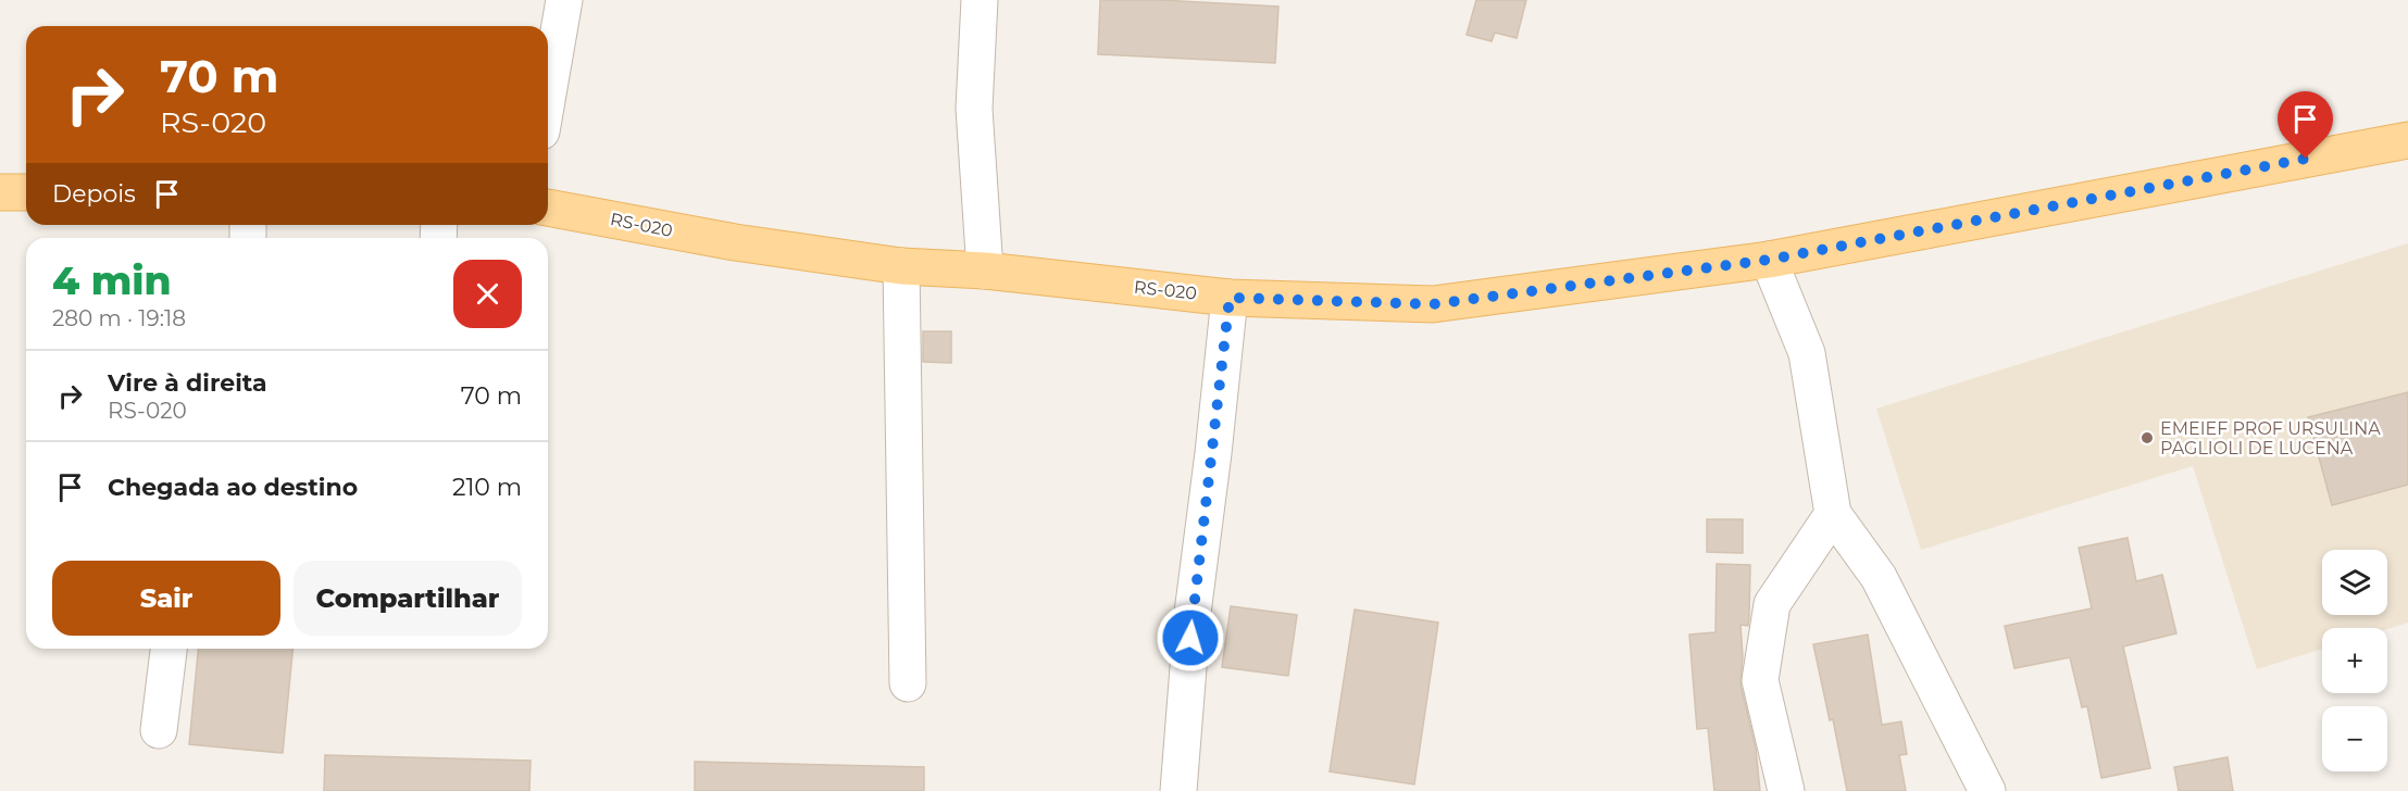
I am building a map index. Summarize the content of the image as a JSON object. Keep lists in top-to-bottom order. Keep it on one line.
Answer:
{"streets":{"main road":["RS-020"]},"places":["EMEIEF PROF URSULINA PAGLIOLI DE LUCENA"],"page":{"turn":["70 m","RS-020"],"then":"Depois","heading":["4 min","280 m · 19:18"],"list":[{"name":"Vire à direita","note":"RS-020","value":"70 m"},{"name":"Chegada ao destino","value":"210 m"}],"buttons":["Sair","Compartilhar"],"map_buttons":["+","−"]}}
